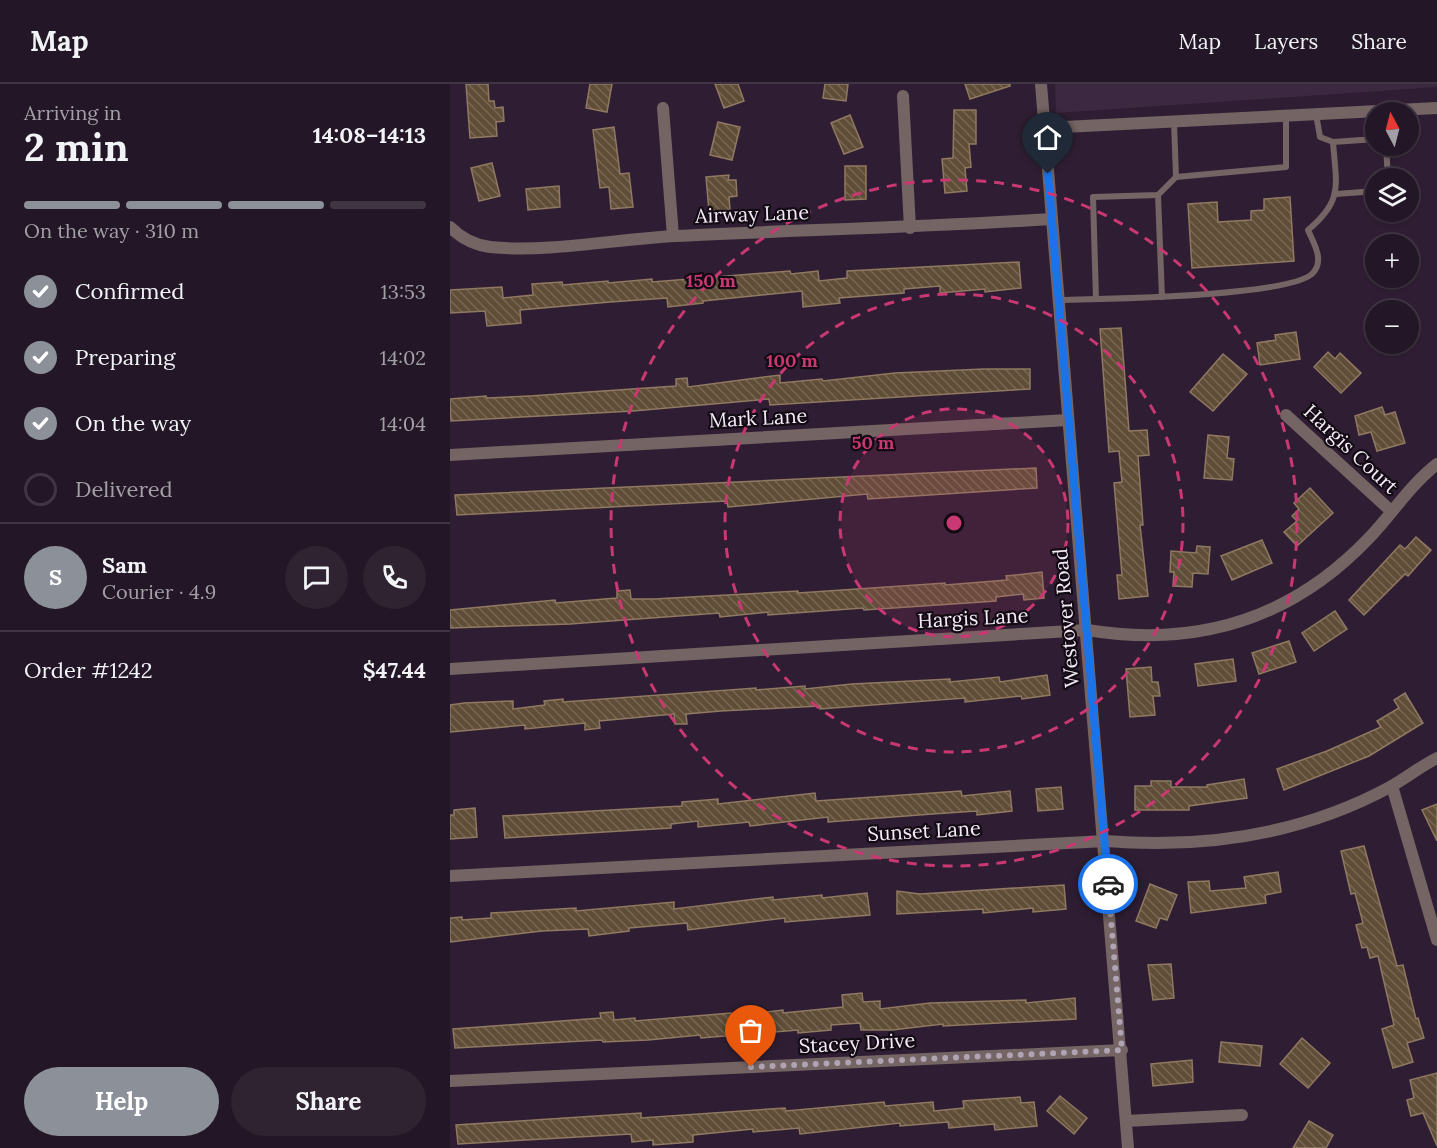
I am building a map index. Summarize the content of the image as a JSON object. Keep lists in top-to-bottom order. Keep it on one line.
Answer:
{"streets":{"street":["Airway Lane","Mark Lane","Hargis Court","Hargis Lane","Westover Road","Sunset Lane","Stacey Drive"]},"crossings":[["Airway Lane","Westover Road"],["Mark Lane","Westover Road"],["Hargis Court","Hargis Lane"],["Hargis Lane","Westover Road"],["Westover Road","Sunset Lane"],["Westover Road","Stacey Drive"]],"north":"top","page":{"header":"Map","nav":["Map","Layers","Share"],"heading":["2 min","Arriving in","14:08–14:13"],"panel":["Sam","Courier · 4.9","Order #1242","$47.44"],"map_buttons":["+","−"],"bar":"On the way · 310 m","list":[["Confirmed","13:53"],["Preparing","14:02"],["On the way","14:04"],"Delivered"],"round":"S","buttons":["Help","Share"]},"rings":["150 m","100 m","50 m"]}
